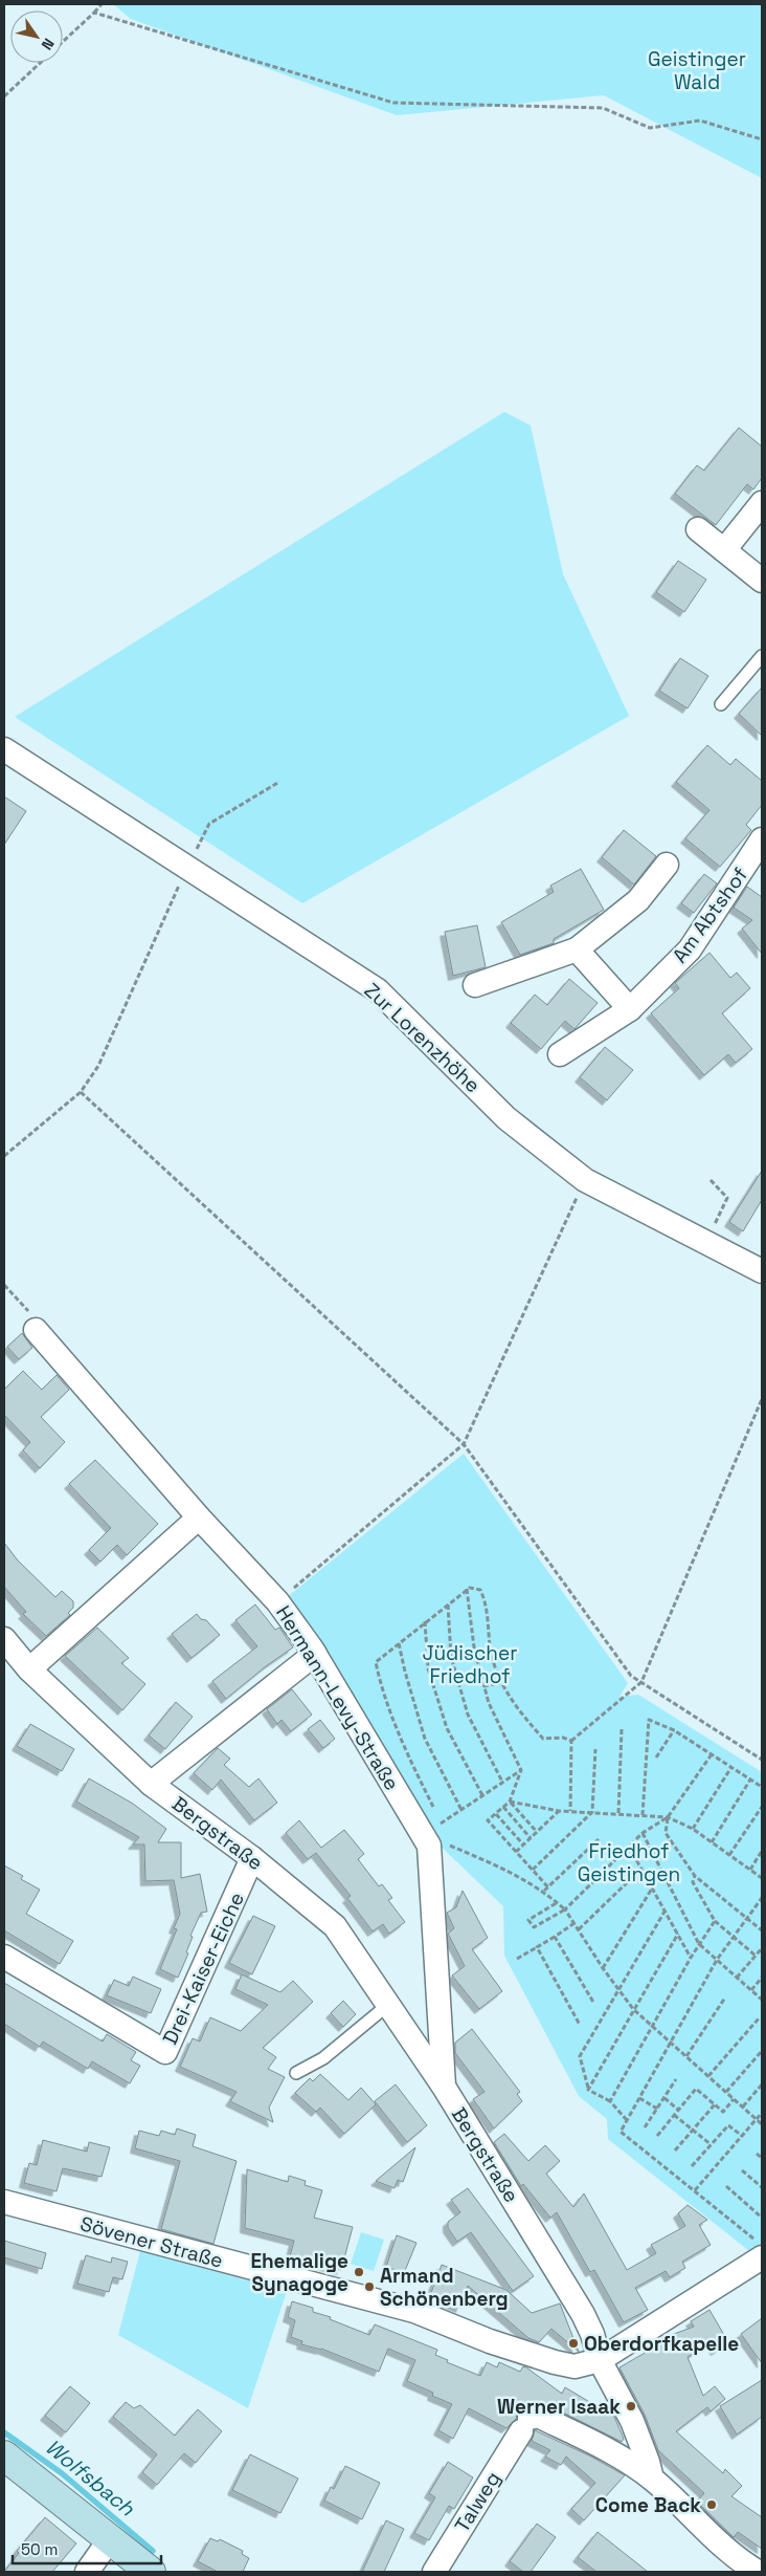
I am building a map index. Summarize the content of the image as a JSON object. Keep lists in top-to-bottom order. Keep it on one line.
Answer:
{"streets":{"street":["Am Abtshof","Zur Lorenzhöhe","Hermann-Levy-Straße","Bergstraße","Drei-Kaiser-Eiche","Sövener Straße","Talweg"]},"crossings":[["Hermann-Levy-Straße","Bergstraße"],["Bergstraße","Drei-Kaiser-Eiche"],["Bergstraße","Sövener Straße"],["Bergstraße","Talweg"]],"water":["Wolfsbach"],"parks":["Geistinger Wald","Jüdischer Friedhof","Friedhof Geistingen"],"places":["Ehemalige Synagoge","Armand Schönenberg","Oberdorfkapelle","Werner Isaak","Come Back"],"scale_bar":"50 m","north":"bottom right"}
